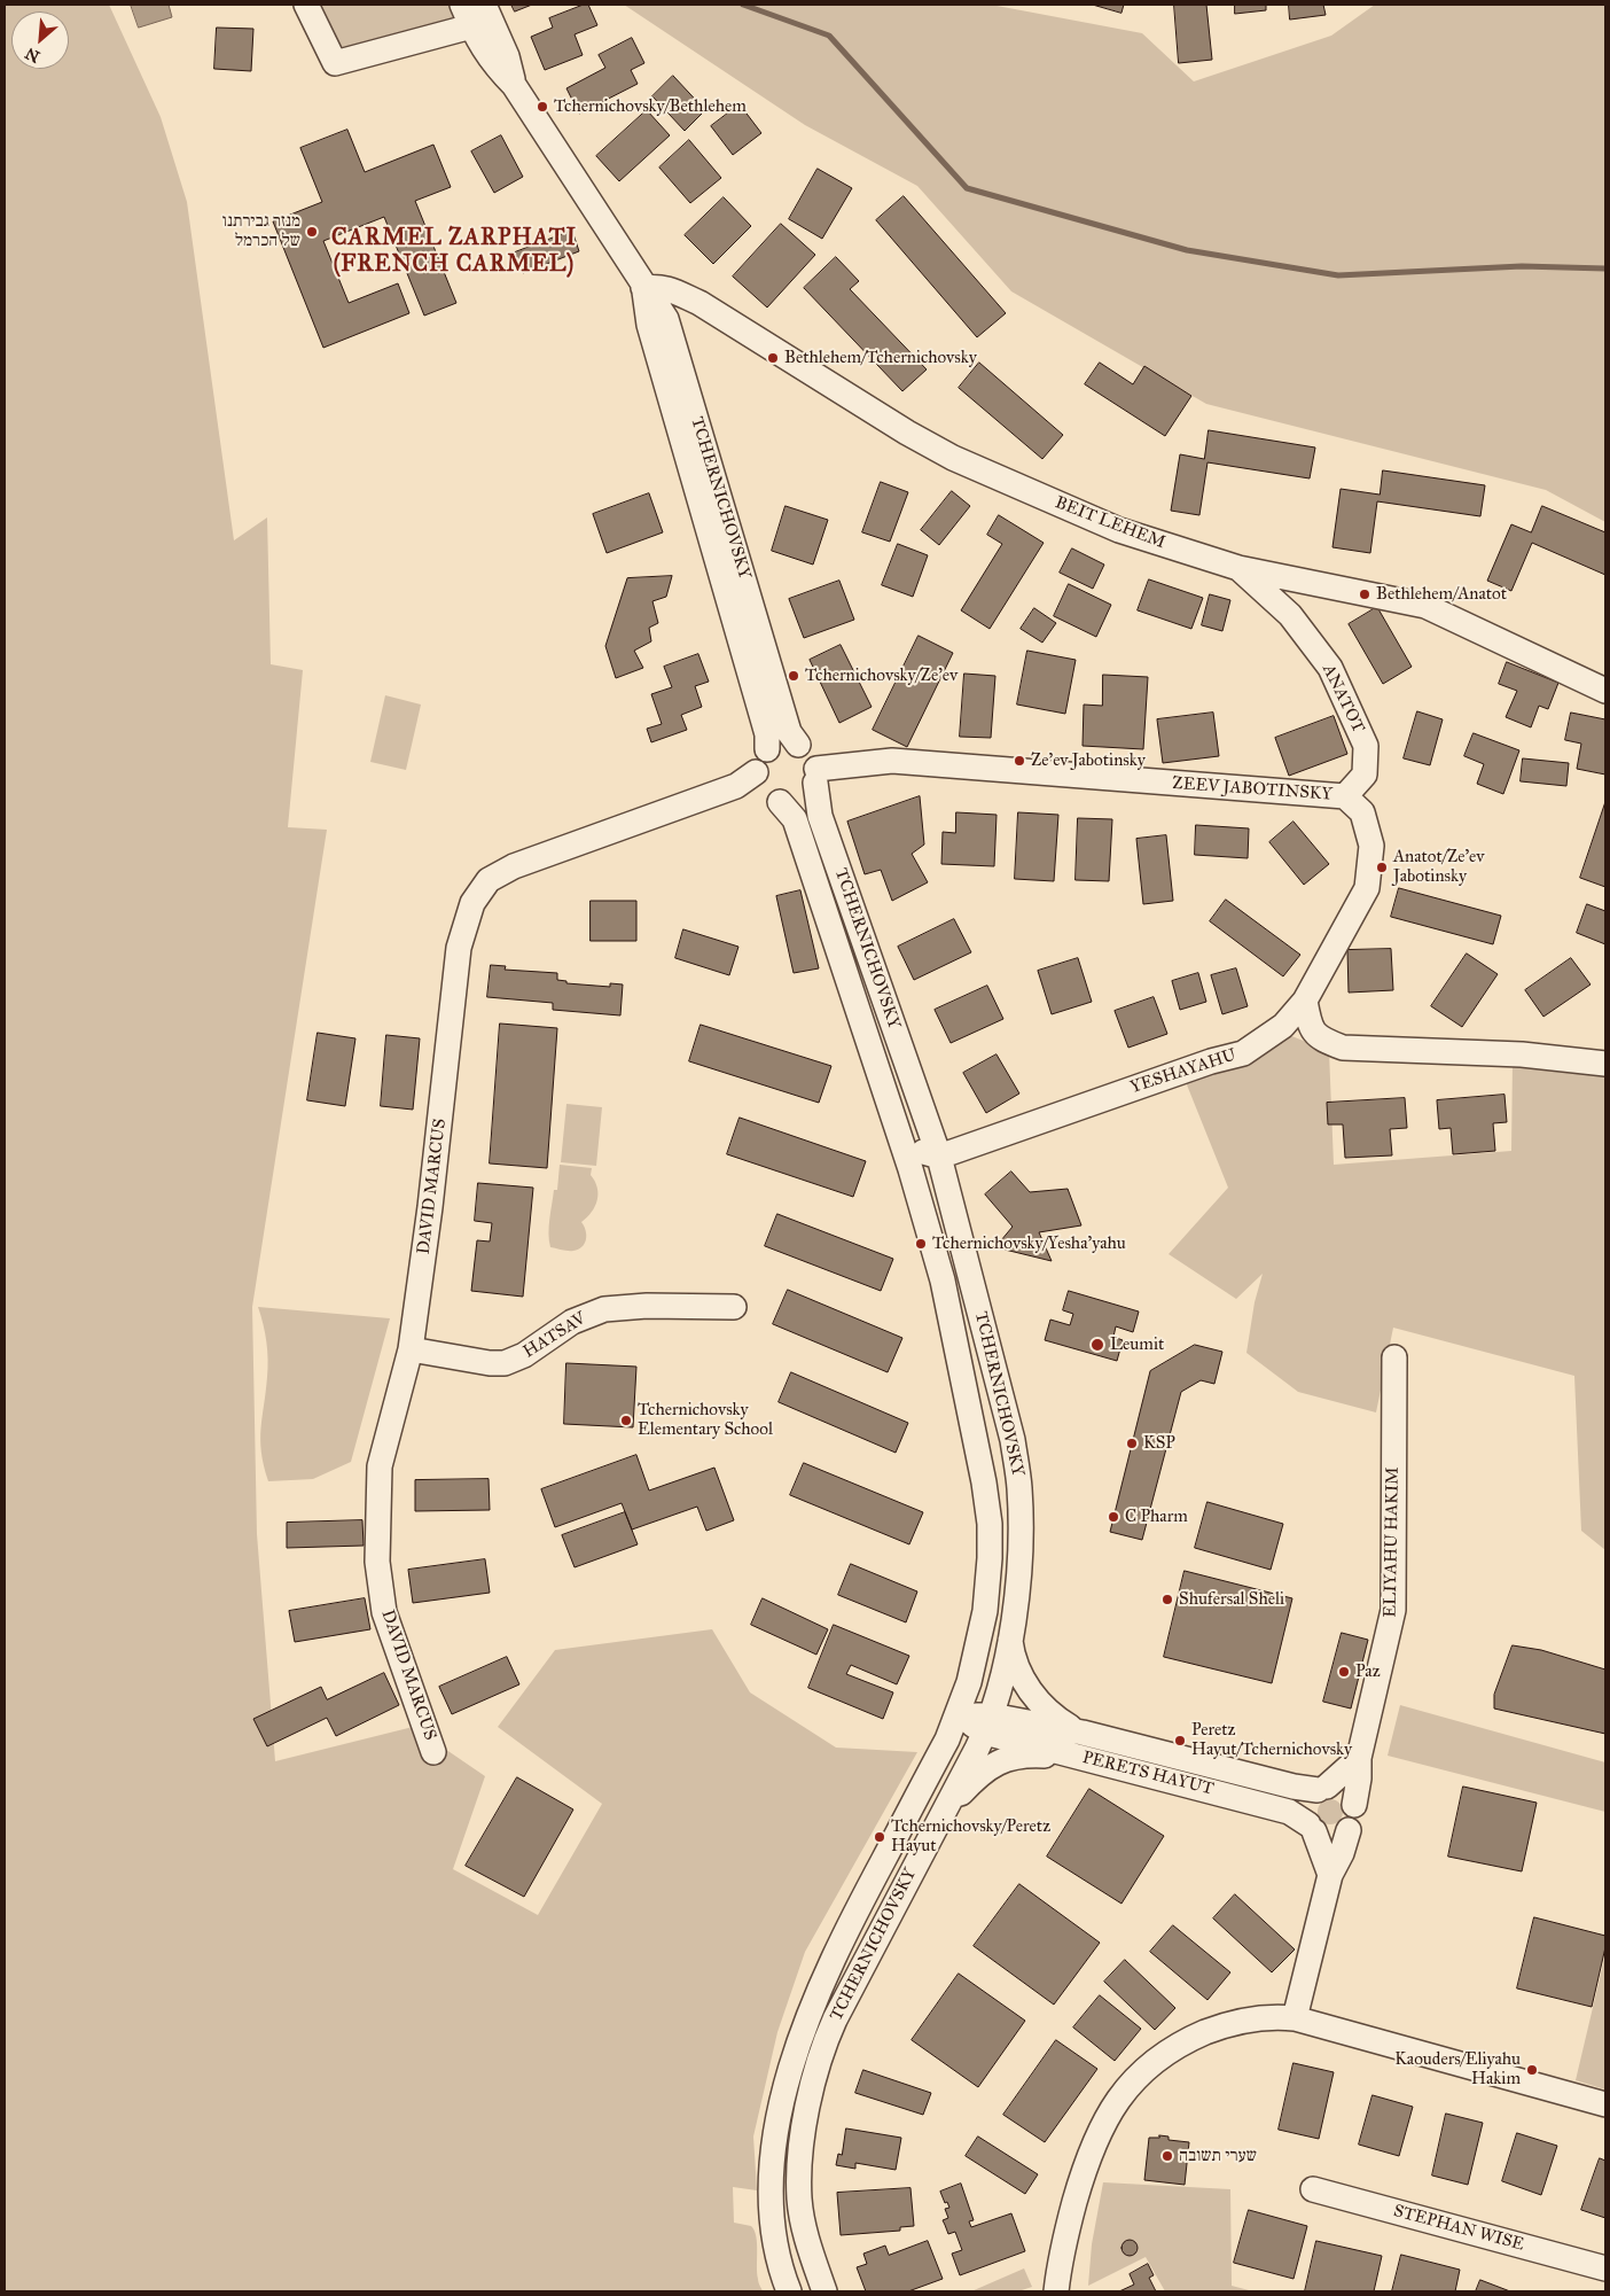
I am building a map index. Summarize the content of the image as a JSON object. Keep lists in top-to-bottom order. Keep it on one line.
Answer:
{"streets":{"street":["TCHERNICHOVSKY","BEIT LEHEM","ANATOT","ZEEV JABOTINSKY","YESHAYAHU","DAVID MARCUS","HATSAV","ELIYAHU HAKIM","PERETS HAYUT","STEPHAN WISE"]},"crossings":[["TCHERNICHOVSKY","BEIT LEHEM"],["TCHERNICHOVSKY","ZEEV JABOTINSKY"],["TCHERNICHOVSKY","YESHAYAHU"],["TCHERNICHOVSKY","DAVID MARCUS"],["TCHERNICHOVSKY","PERETS HAYUT"],["BEIT LEHEM","ANATOT"],["ANATOT","ZEEV JABOTINSKY"],["ZEEV JABOTINSKY","DAVID MARCUS"],["DAVID MARCUS","HATSAV"],["ELIYAHU HAKIM","PERETS HAYUT"]],"districts":["CARMEL ZARPHATI (FRENCH CARMEL)"],"places":["Tchernichovsky/Bethlehem","מנזר גבירתנו של הכרמל","Bethlehem/Tchernichovsky","Bethlehem/Anatot","Tchernichovsky/Ze'ev","Ze'ev Jabotinsky","Anatot/Ze'ev Jabotinsky","Tchernichovsky/Yesha'yahu","Leumit","Tchernichovsky Elementary School","KSP","C Pharm","Shufersal Sheli","Paz","Peretz Hayut/Tchernichovsky","Tchernichovsky/Peretz Hayut","Kaouders/Eliyahu Hakim","שערי תשובה"],"north":"bottom left"}
